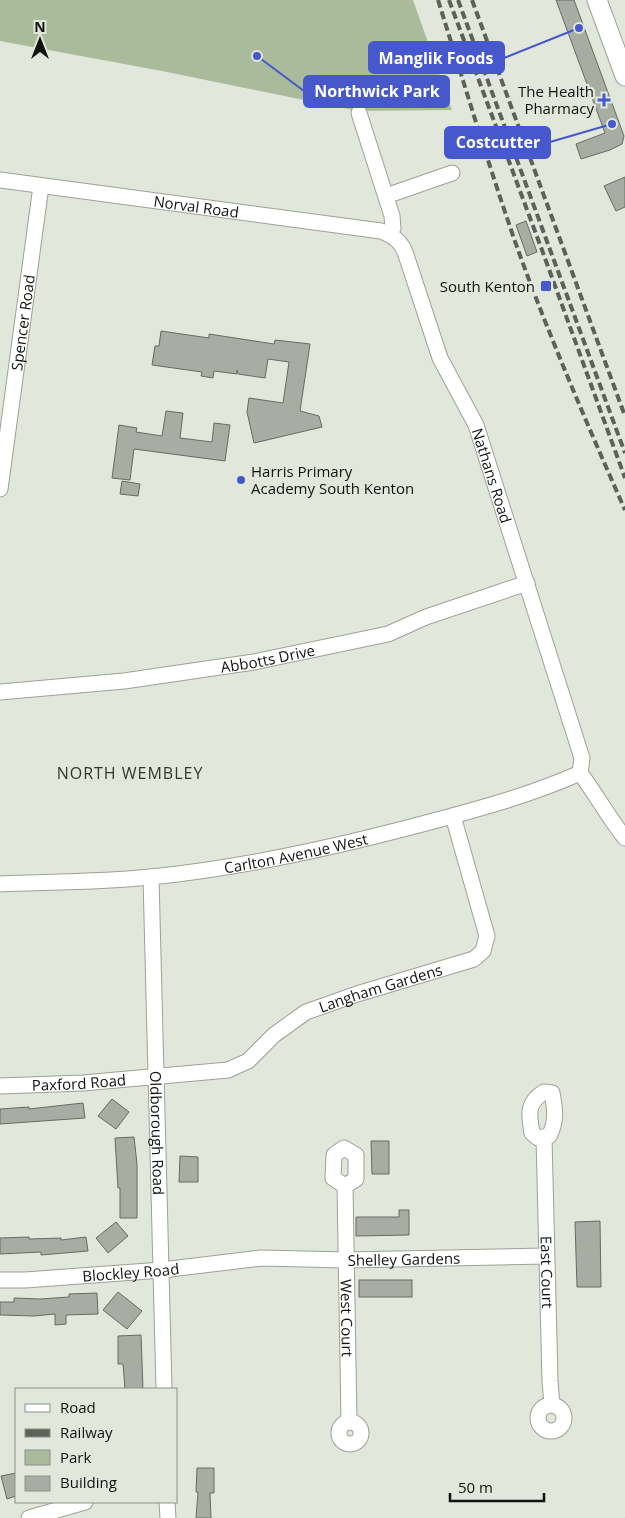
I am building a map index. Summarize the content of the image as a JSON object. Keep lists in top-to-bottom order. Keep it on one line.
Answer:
{"streets":{"street":["Norval Road","Spencer Road","Nathans Road","Abbotts Drive","Carlton Avenue West","Langham Gardens","Paxford Road","Oldborough Road","Shelley Gardens","East Court","Blockley Road","West Court"]},"crossings":[["Norval Road","Spencer Road"],["Norval Road","Nathans Road"],["Nathans Road","Abbotts Drive"],["Nathans Road","Carlton Avenue West"],["Carlton Avenue West","Langham Gardens"],["Carlton Avenue West","Oldborough Road"],["Langham Gardens","Paxford Road"],["Langham Gardens","Oldborough Road"],["Paxford Road","Oldborough Road"],["Oldborough Road","Blockley Road"],["Shelley Gardens","East Court"],["Shelley Gardens","Blockley Road"],["Shelley Gardens","West Court"]],"districts":["NORTH WEMBLEY"],"places":{"other":["Manglik Foods","Northwick Park","Costcutter","Harris Primary Academy South Kenton"],"health":["The Health Pharmacy"],"transit":["South Kenton"]},"legend":["Road","Railway","Park","Building"],"scale_bar":"50 m","north":"top"}
